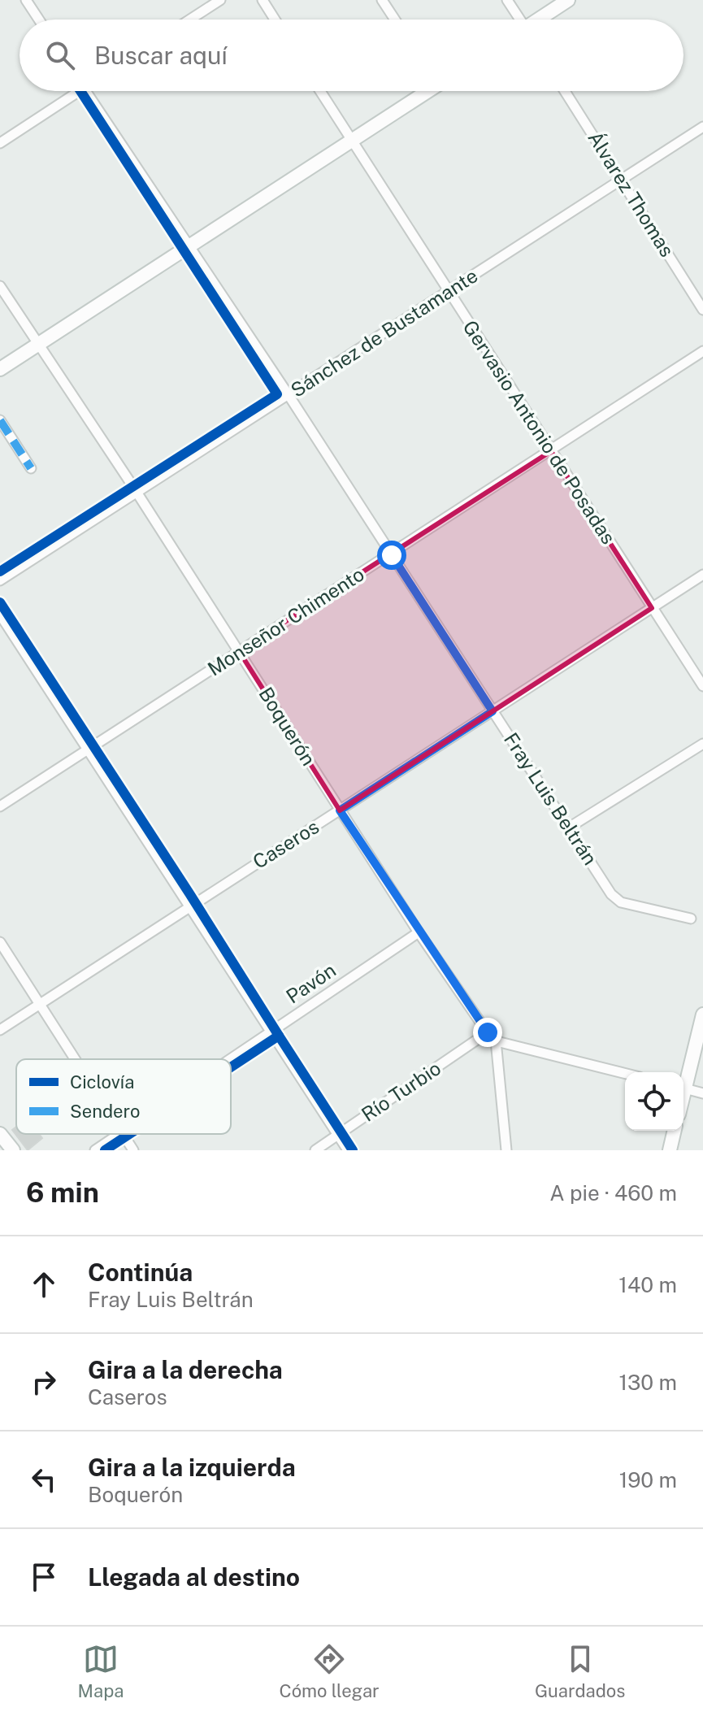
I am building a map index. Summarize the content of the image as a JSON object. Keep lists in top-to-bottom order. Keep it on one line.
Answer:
{"streets":{"street":["Álvarez Thomas","Sánchez de Bustamante","Gervasio Antonio de Posadas","Monseñor Chimento","Boquerón","Fray Luis Beltrán","Caseros","Pavón","Río Turbio"]},"crossings":[["Álvarez Thomas","Sánchez de Bustamante"],["Sánchez de Bustamante","Gervasio Antonio de Posadas"],["Sánchez de Bustamante","Boquerón"],["Sánchez de Bustamante","Fray Luis Beltrán"],["Gervasio Antonio de Posadas","Monseñor Chimento"],["Gervasio Antonio de Posadas","Caseros"],["Monseñor Chimento","Boquerón"],["Monseñor Chimento","Fray Luis Beltrán"],["Boquerón","Caseros"],["Boquerón","Pavón"],["Boquerón","Río Turbio"],["Fray Luis Beltrán","Caseros"]],"legend":["Ciclovía","Sendero"],"page":{"search":"Buscar aquí","heading":["6 min","A pie · 460 m"],"list":[["Continúa","Fray Luis Beltrán","140 m"],["Gira a la derecha","Caseros","130 m"],["Gira a la izquierda","Boquerón","190 m"],"Llegada al destino"],"nav":["Mapa","Cómo llegar","Guardados"]}}
